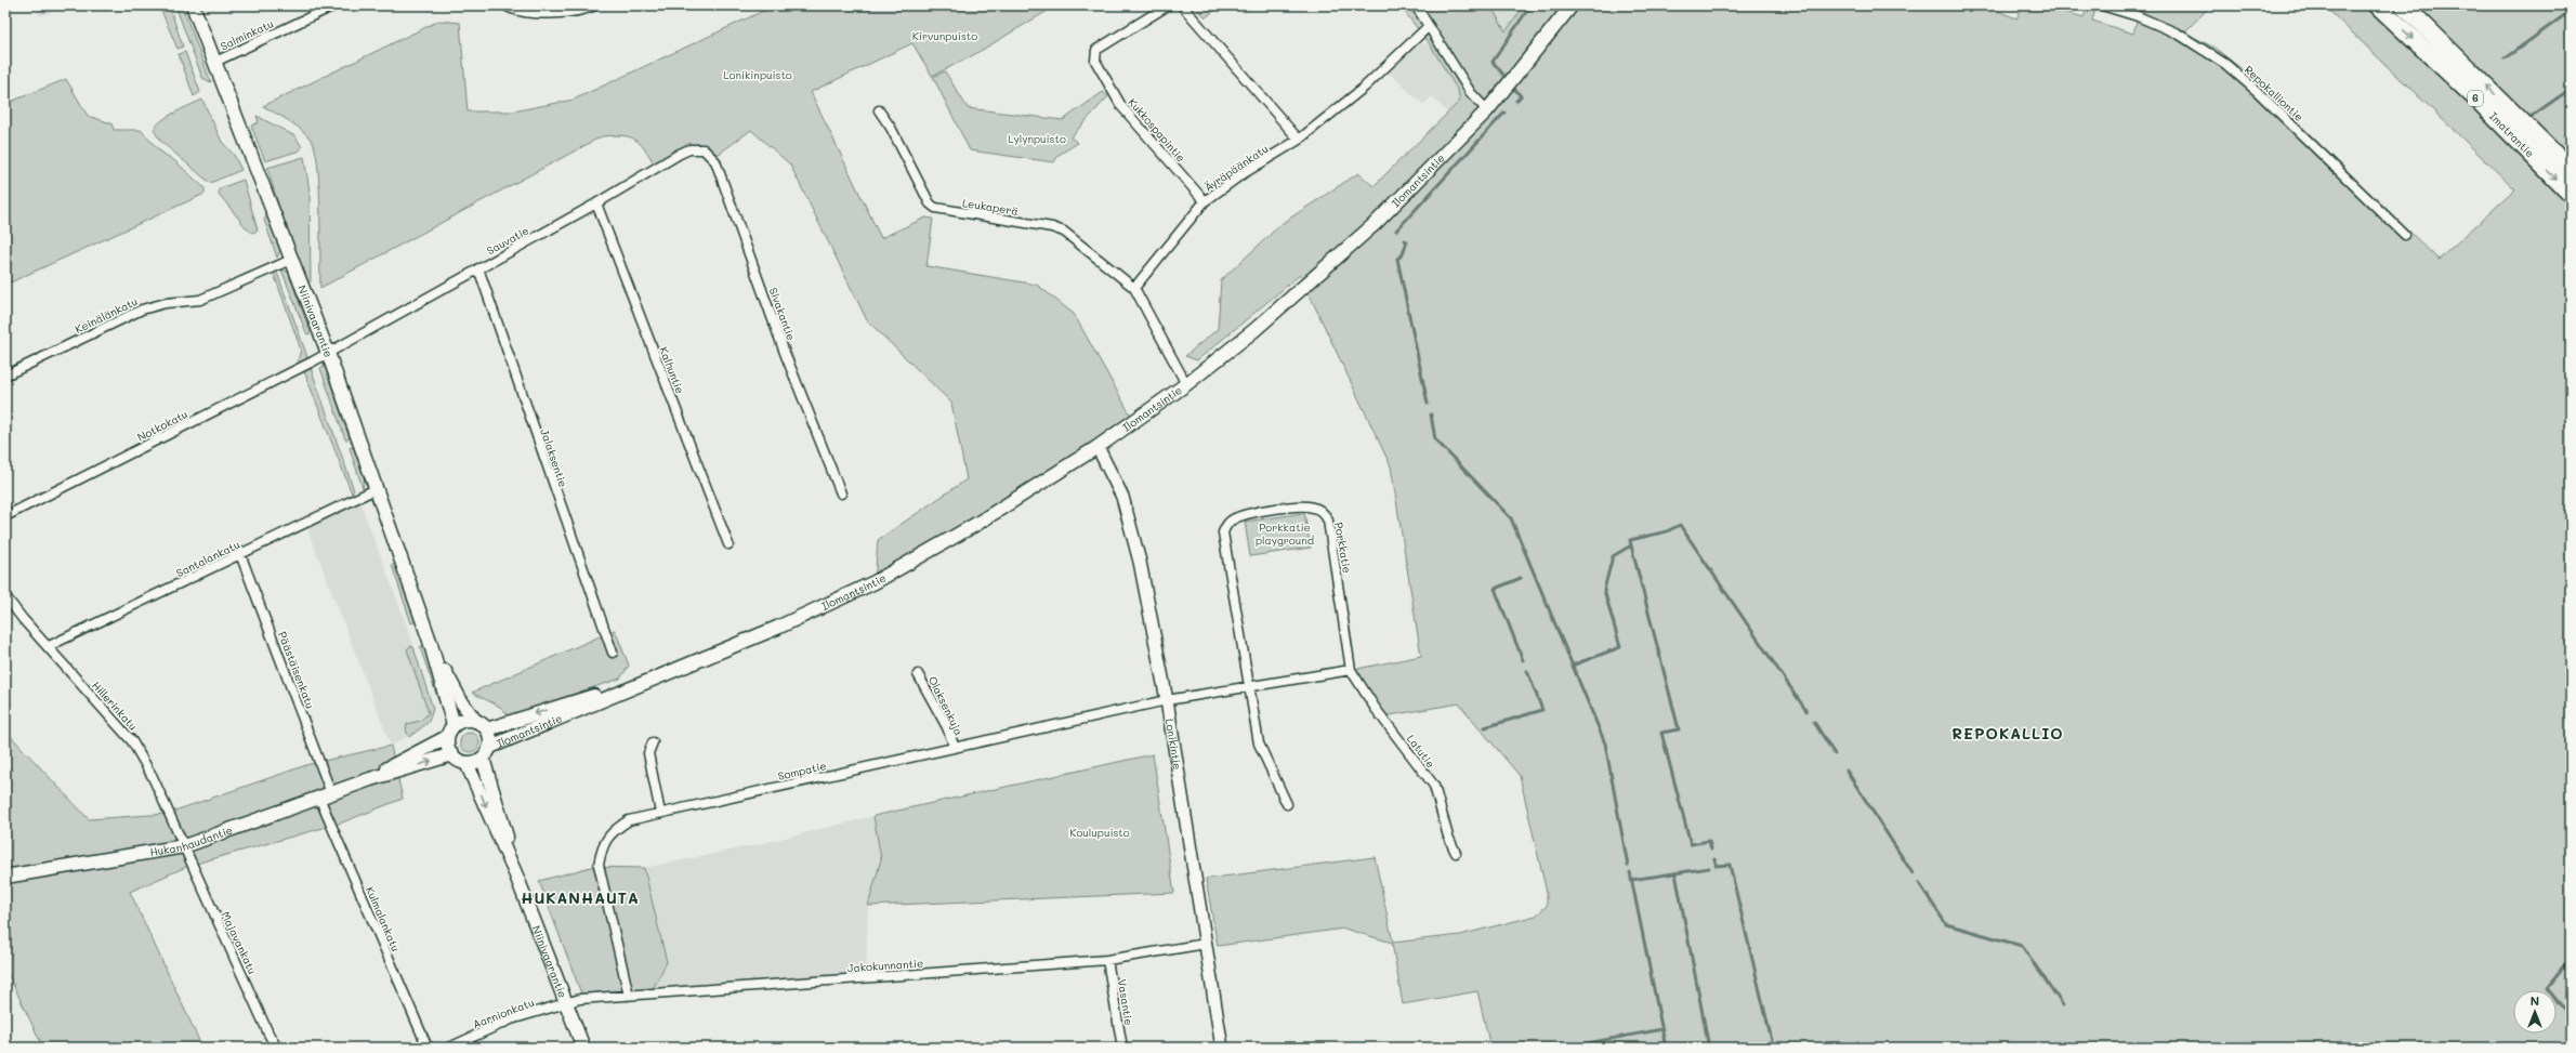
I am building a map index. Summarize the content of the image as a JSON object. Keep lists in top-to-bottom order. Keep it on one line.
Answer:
{"streets":{"highway":["6","Imatrantie"],"main road":["Ilomantsintie","Niinivaarantie","Hukanhaudantie"],"street":["Salminkatu","Repokalliontie","Kukkospapintie","Äyräpäänkatu","Leukaperä","Sauvatie","Sivakantie","Keinälänkatu","Kalhuntie","Notkokatu","Jalaksentie","Porkkatie","Santalankatu","Päästäisenkatu","Hillerinkatu","Olaksenkuja","Lonikintie","Latutie","Sompatie","Kulmalankatu","Majavankatu","Jakokunnantie","Vasantie","Aarnionkatu"]},"crossings":[["Salminkatu","Niinivaarantie"],["Kukkospapintie","Äyräpäänkatu"],["Äyräpäänkatu","Leukaperä"],["Ilomantsintie","Niinivaarantie"],["Ilomantsintie","Lonikintie"],["Ilomantsintie","Hukanhaudantie"],["Sauvatie","Sivakantie"],["Sauvatie","Niinivaarantie"],["Sauvatie","Kalhuntie"],["Sauvatie","Notkokatu"],["Sauvatie","Jalaksentie"],["Keinälänkatu","Niinivaarantie"],["Niinivaarantie","Notkokatu"],["Niinivaarantie","Santalankatu"],["Niinivaarantie","Hukanhaudantie"],["Niinivaarantie","Jakokunnantie"],["Niinivaarantie","Aarnionkatu"],["Porkkatie","Latutie"],["Santalankatu","Päästäisenkatu"],["Santalankatu","Hillerinkatu"],["Päästäisenkatu","Hukanhaudantie"],["Päästäisenkatu","Kulmalankatu"],["Hillerinkatu","Hukanhaudantie"],["Hillerinkatu","Majavankatu"],["Olaksenkuja","Sompatie"],["Lonikintie","Sompatie"],["Lonikintie","Jakokunnantie"],["Sompatie","Jakokunnantie"],["Hukanhaudantie","Kulmalankatu"],["Hukanhaudantie","Majavankatu"],["Jakokunnantie","Vasantie"],["Jakokunnantie","Aarnionkatu"]],"districts":["REPOKALLIO","HUKANHAUTA"],"parks":["Kirvunpuisto","Lonikinpuisto","Lylynpuisto","Porkkatie playground","Koulupuisto"],"north":"top"}
